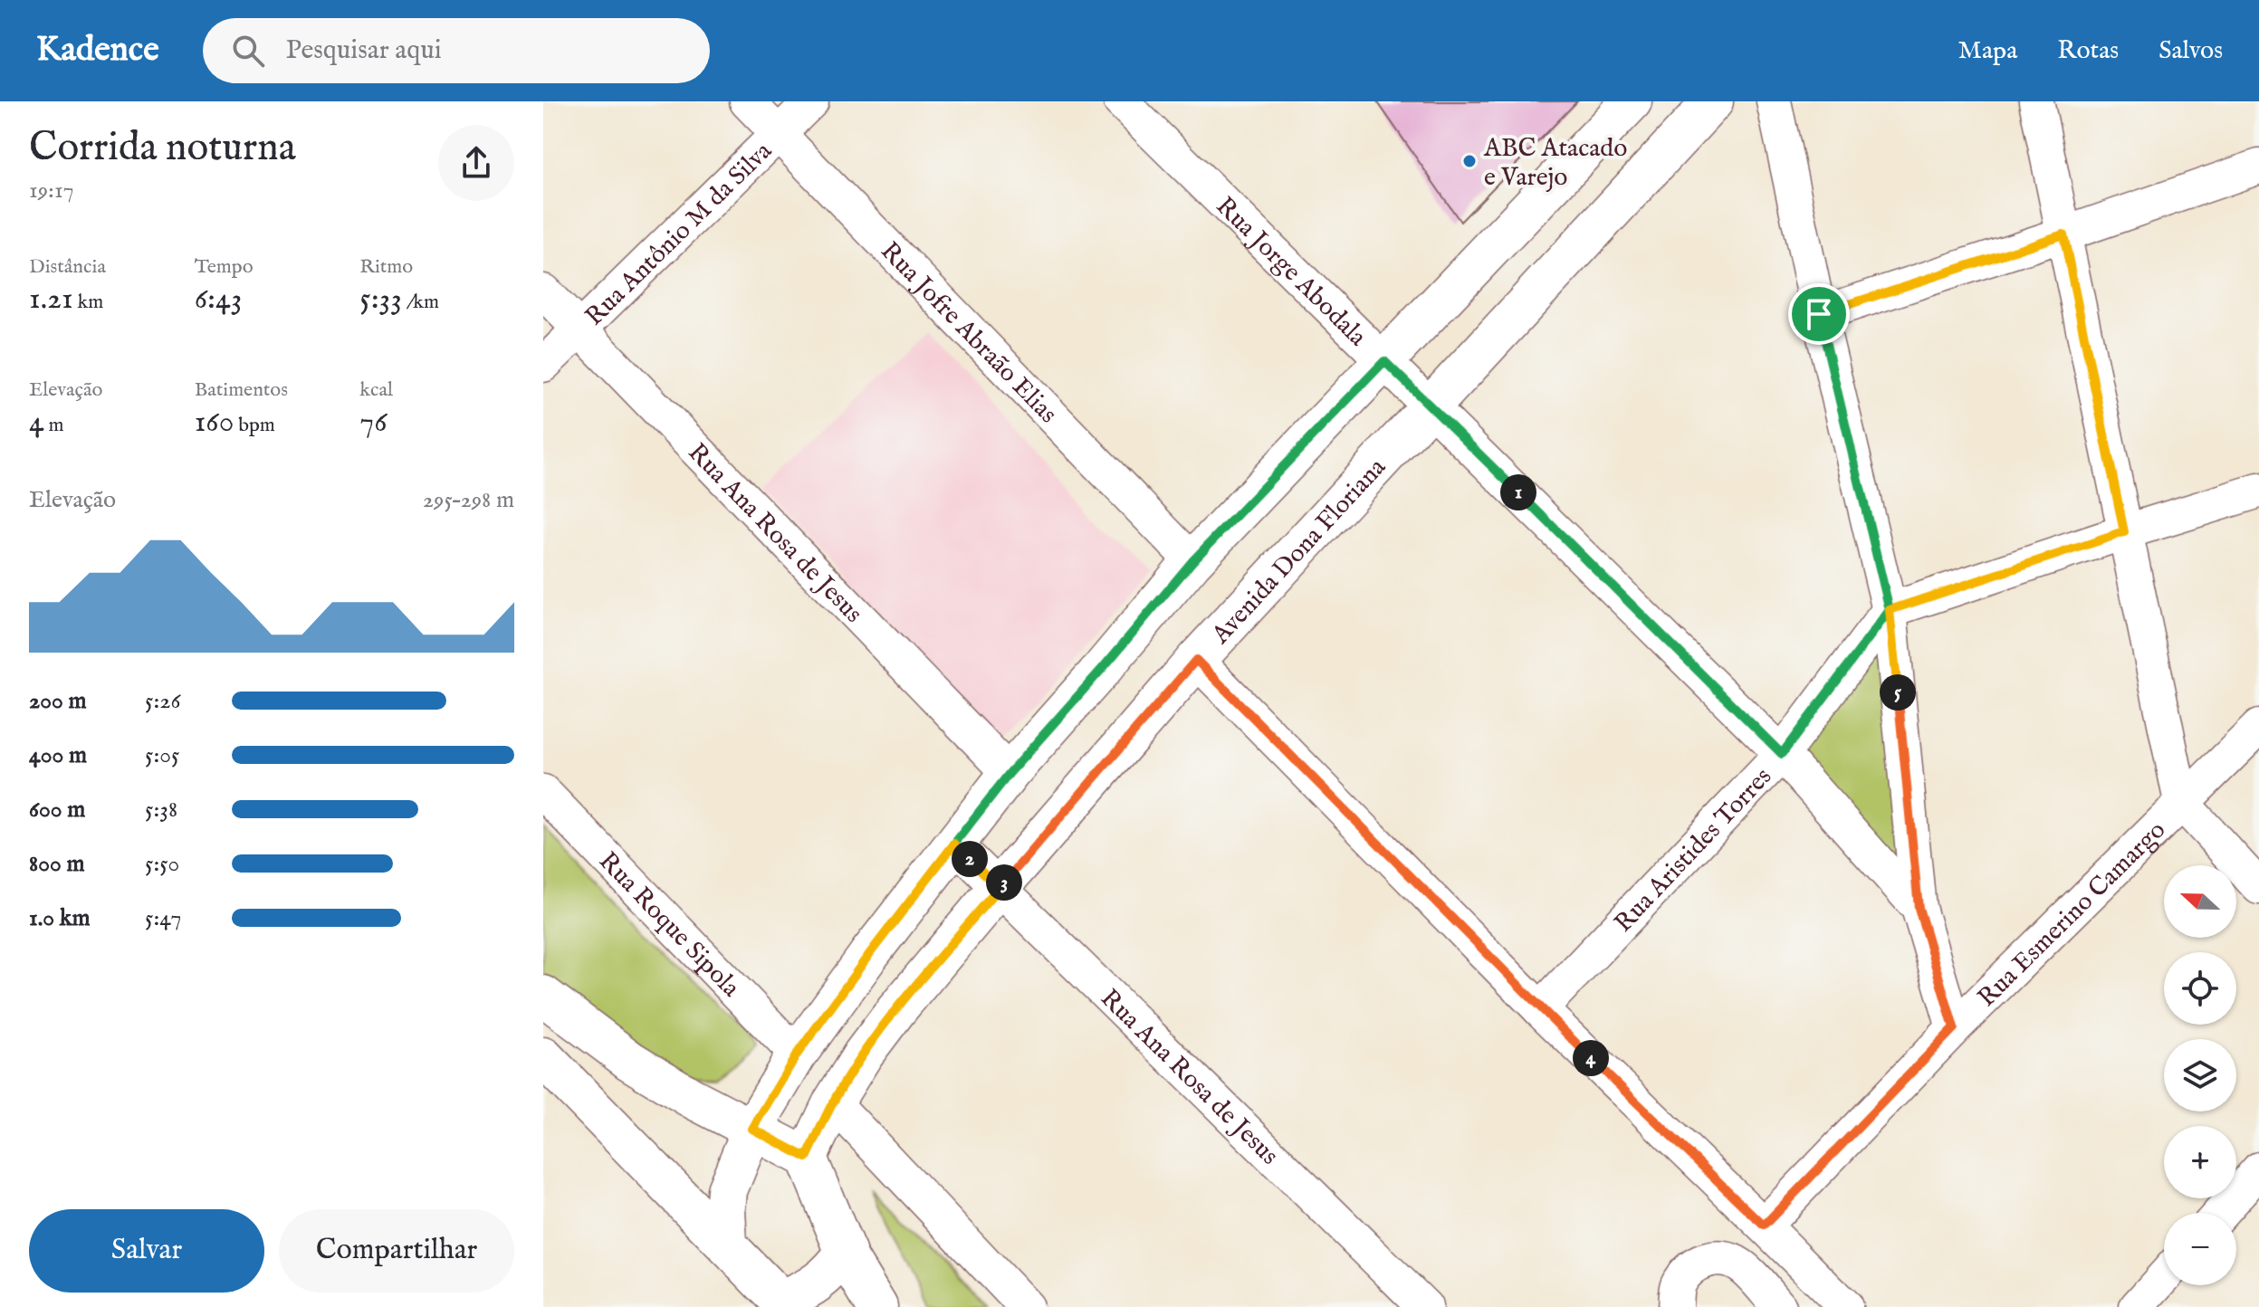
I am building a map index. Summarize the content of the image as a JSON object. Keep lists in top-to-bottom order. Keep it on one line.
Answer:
{"streets":{"main road":["Avenida Dona Floriana"],"street":["Rua Antônio M da Silva","Rua Jorge Abodala","Rua Jofre Abraão Elias","Rua Ana Rosa de Jesus","Rua Aristides Torres","Rua Esmerino Camargo","Rua Roque Sipola"]},"crossings":[["Rua Antônio M da Silva","Rua Jofre Abraão Elias"],["Rua Antônio M da Silva","Rua Ana Rosa de Jesus"],["Rua Jorge Abodala","Avenida Dona Floriana"],["Rua Jorge Abodala","Rua Aristides Torres"],["Rua Ana Rosa de Jesus","Avenida Dona Floriana"]],"places":["ABC Atacado e Varejo"],"north":"left","page":{"header":"Kadence","search":"Pesquisar aqui","nav":["Mapa","Rotas","Salvos"],"heading":["Corrida noturna","19:17"],"stats":[["Distância","1.21 km"],["Tempo","6:43"],["Ritmo","5:33 /km"],["Elevação","4 m"],["Batimentos","160 bpm"],["kcal","76"]],"chart":["Elevação","295–298 m"],"pins":["1","5","2","3","4"],"list":[{"name":"200 m","note":"5:26"},{"name":"400 m","note":"5:05"},{"name":"600 m","note":"5:38"},{"name":"800 m","note":"5:50"},{"name":"1.0 km","note":"5:47"}],"map_buttons":["+","−"],"buttons":["Salvar","Compartilhar"]}}
